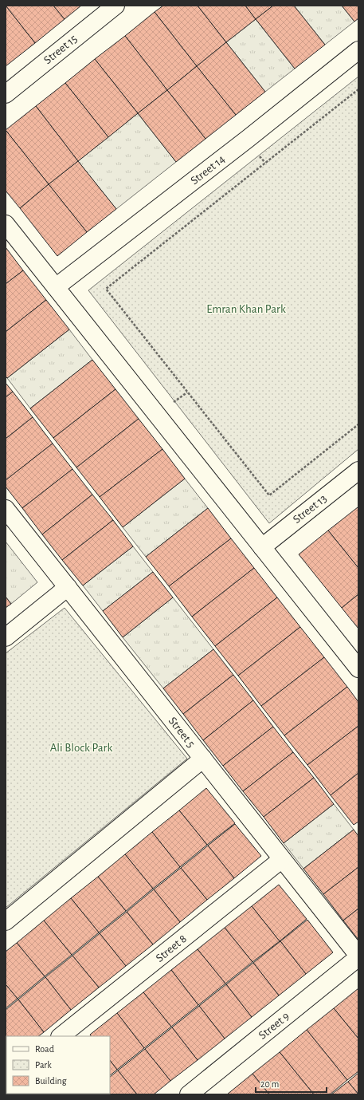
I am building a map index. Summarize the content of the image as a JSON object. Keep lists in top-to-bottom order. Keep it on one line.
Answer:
{"streets":{"street":["Street 15","Street 14","Street 13","Street 5","Street 8","Street 9"]},"crossings":[["Street 5","Street 8"],["Street 5","Street 9"]],"parks":["Emran Khan Park","Ali Block Park"],"legend":["Road","Park","Building"],"scale_bar":"20 m"}
